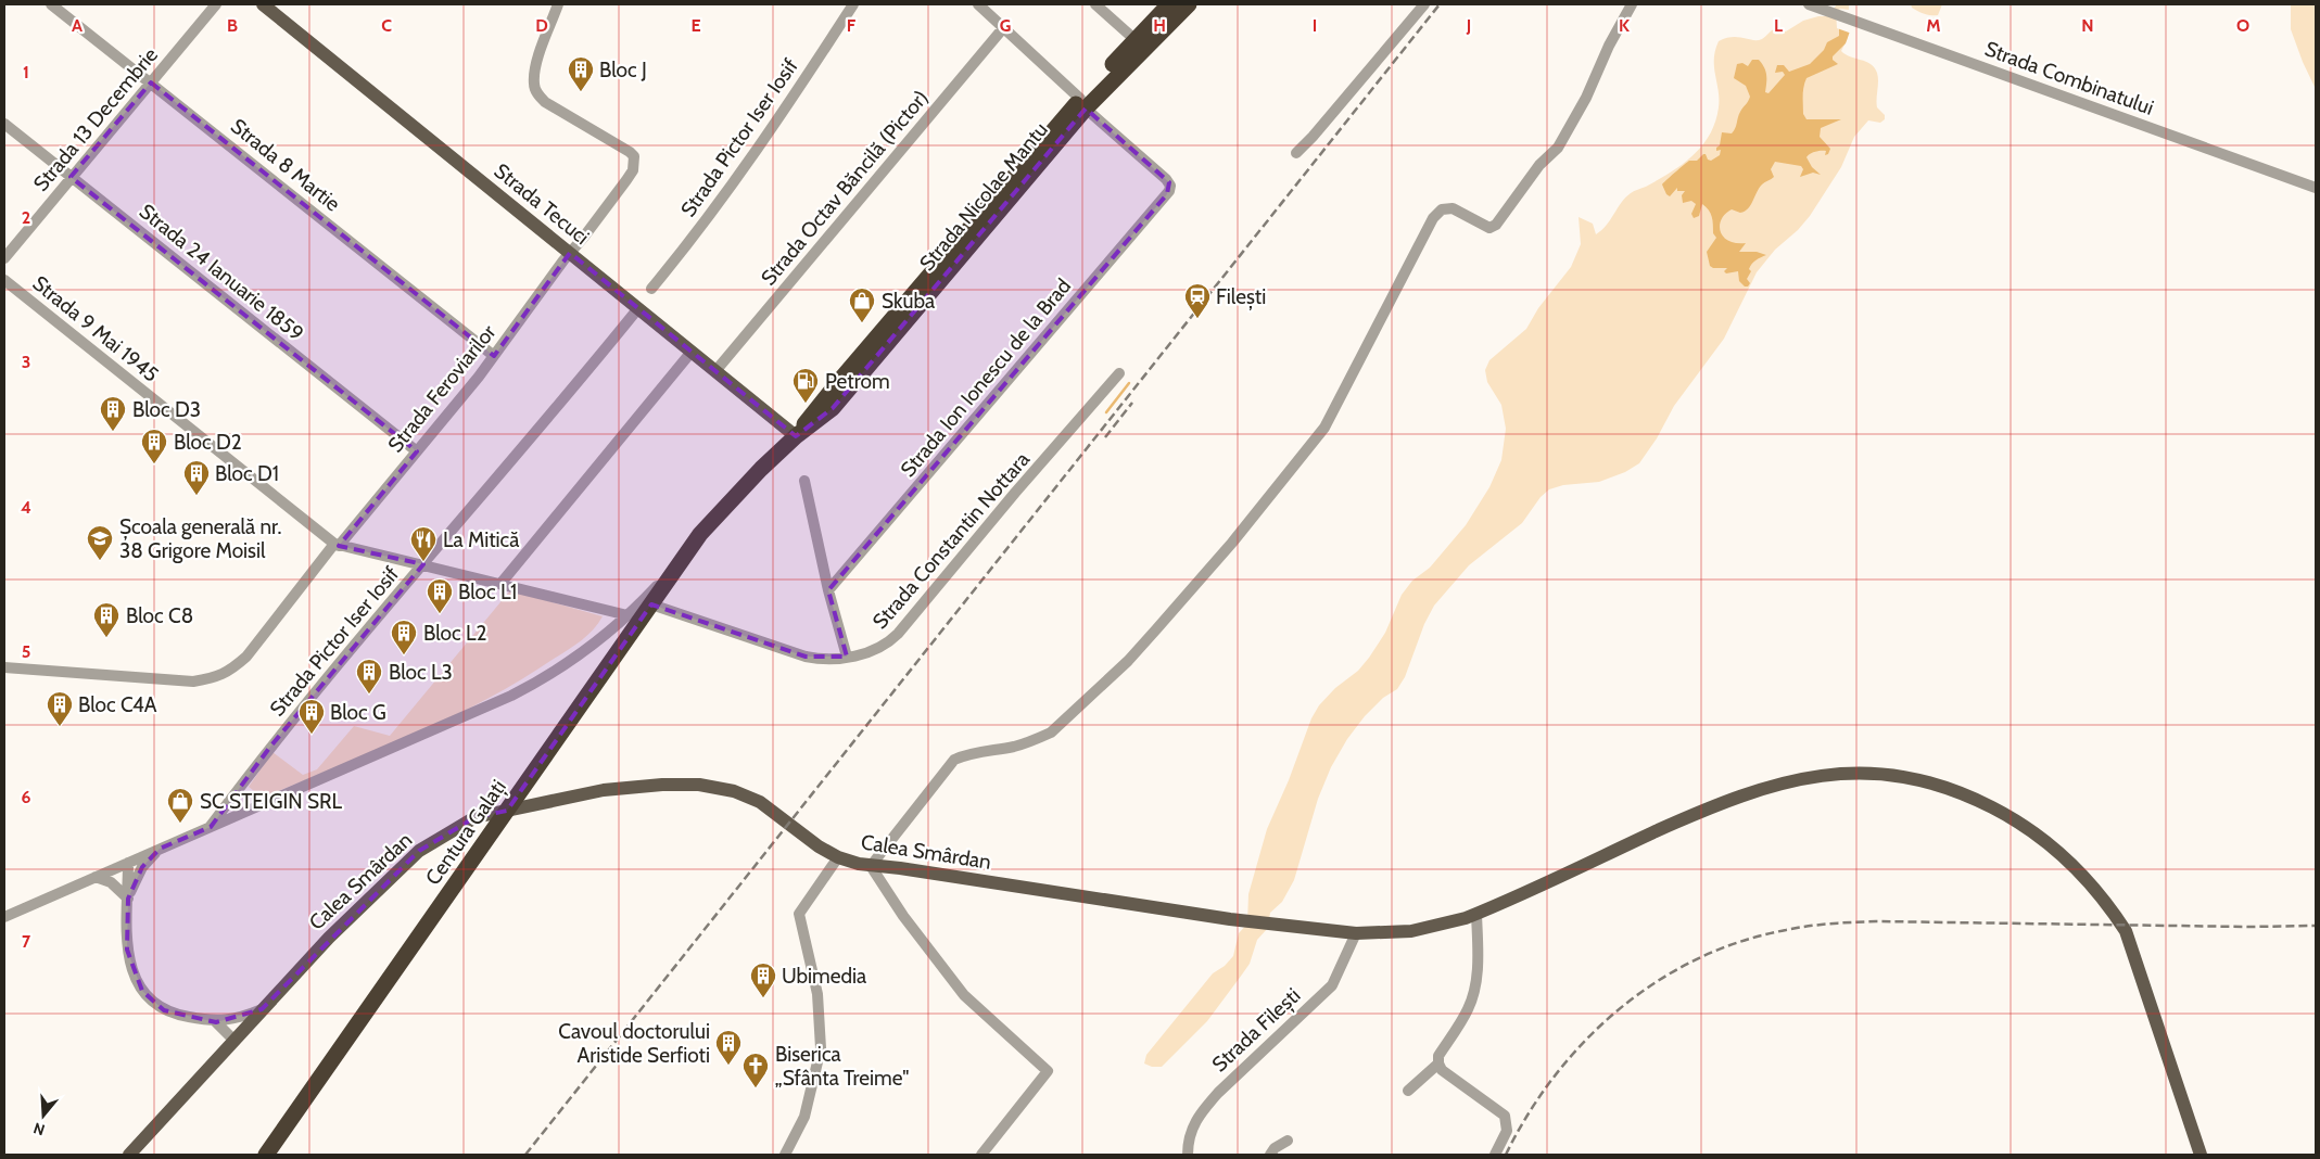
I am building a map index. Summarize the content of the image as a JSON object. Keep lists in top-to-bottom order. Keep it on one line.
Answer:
{"streets":{"highway":["Centura Galați"],"main road":["Strada Tecuci","Calea Smârdan"],"street":["Strada Combinatului","Strada 13 Decembrie","Strada Pictor Iser Iosif","Strada 8 Martie","Strada Octav Băncilă (Pictor)","Strada 24 Ianuarie 1859","Strada 9 Mai 1945","Strada Ion Ionescu de la Brad","Strada Feroviarilor","Strada Constantin Nottara","Strada Filești"]},"crossings":[["Strada 13 Decembrie","Strada 8 Martie"],["Strada 13 Decembrie","Strada 24 Ianuarie 1859"],["Strada Pictor Iser Iosif","Strada Tecuci"],["Strada Pictor Iser Iosif","Strada 9 Mai 1945"],["Strada 8 Martie","Strada Feroviarilor"],["Strada Octav Băncilă (Pictor)","Strada Tecuci"],["Strada Tecuci","Strada Feroviarilor"],["Strada 24 Ianuarie 1859","Strada Feroviarilor"],["Strada 9 Mai 1945","Strada Feroviarilor"],["Strada Constantin Nottara","Centura Galați"],["Calea Smârdan","Strada Filești"]],"places":{"building":["Bloc J","Bloc D3","Bloc D2","Bloc D1","Bloc L1","Bloc C8","Bloc L2","Bloc L3","Bloc C4A","Bloc G","Ubimedia","Cavoul doctorului Aristide Serfioti"],"station":["Filești"],"shop":["Skuba","SC STEIGIN SRL"],"fuel station":["Petrom"],"school or university":["Școala generală nr. 38 Grigore Moisil"],"restaurant":["La Mitică"],"church":["Biserica „Sfânta Treime\""]},"north":"bottom","grid":{"columns":["A","B","C","D","E","F","G","H","I","J","K","L","M","N","O"],"rows":["1","2","3","4","5","6","7"]}}
